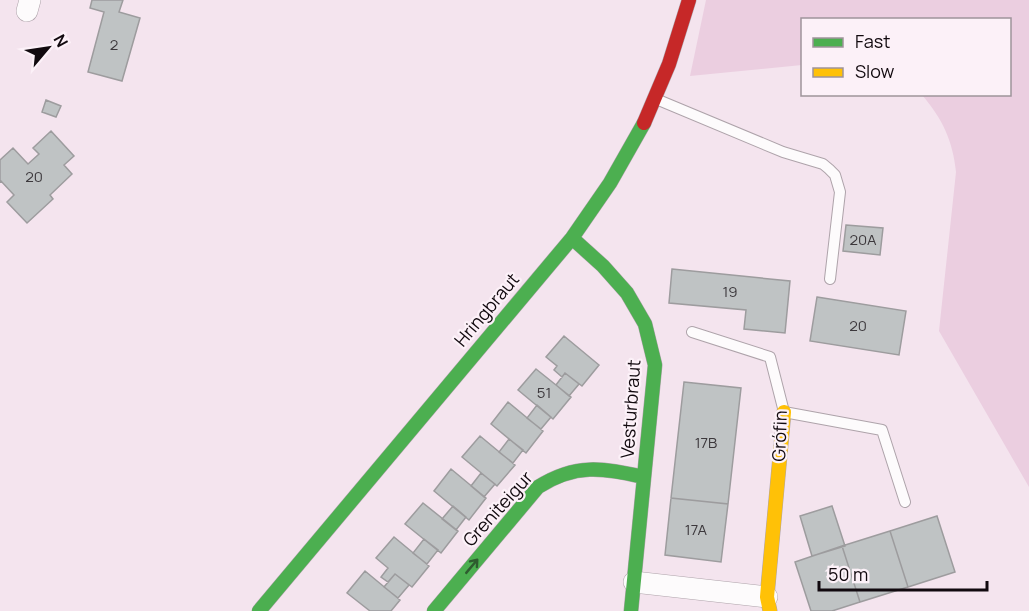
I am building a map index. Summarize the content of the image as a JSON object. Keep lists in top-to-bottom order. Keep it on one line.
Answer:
{"streets":{"street":["Hringbraut","Vesturbraut","Grófin","Greniteigur"]},"crossings":[["Hringbraut","Vesturbraut"],["Vesturbraut","Grófin"],["Vesturbraut","Greniteigur"]],"one_way":["Greniteigur"],"house_numbers":["2","20","20A","19","20","51","17B","17A"],"legend":["Fast","Slow"],"scale_bar":"50 m","north":"top right"}
